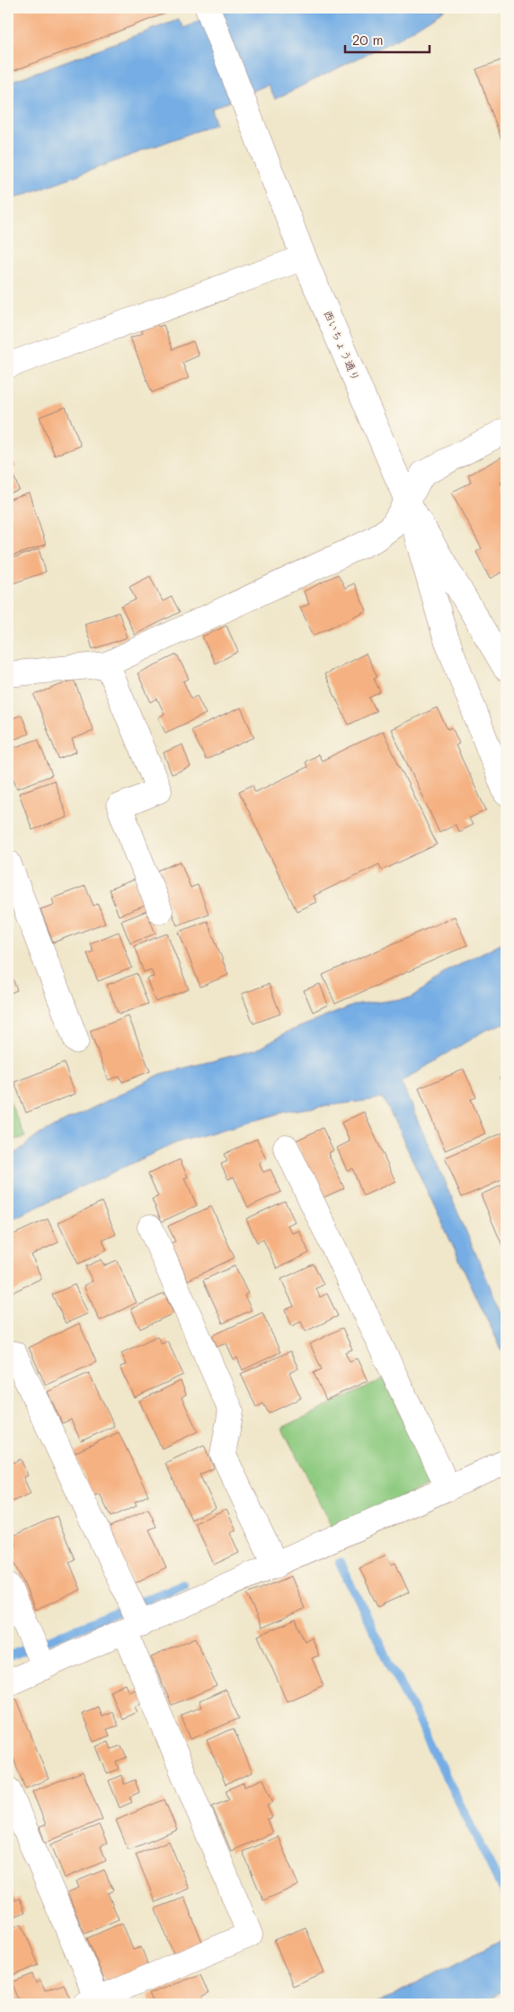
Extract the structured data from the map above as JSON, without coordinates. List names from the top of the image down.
{
  "streets": {
    "main road": ["西いちょう通り"]
  },
  "scale_bar": "20 m"
}
